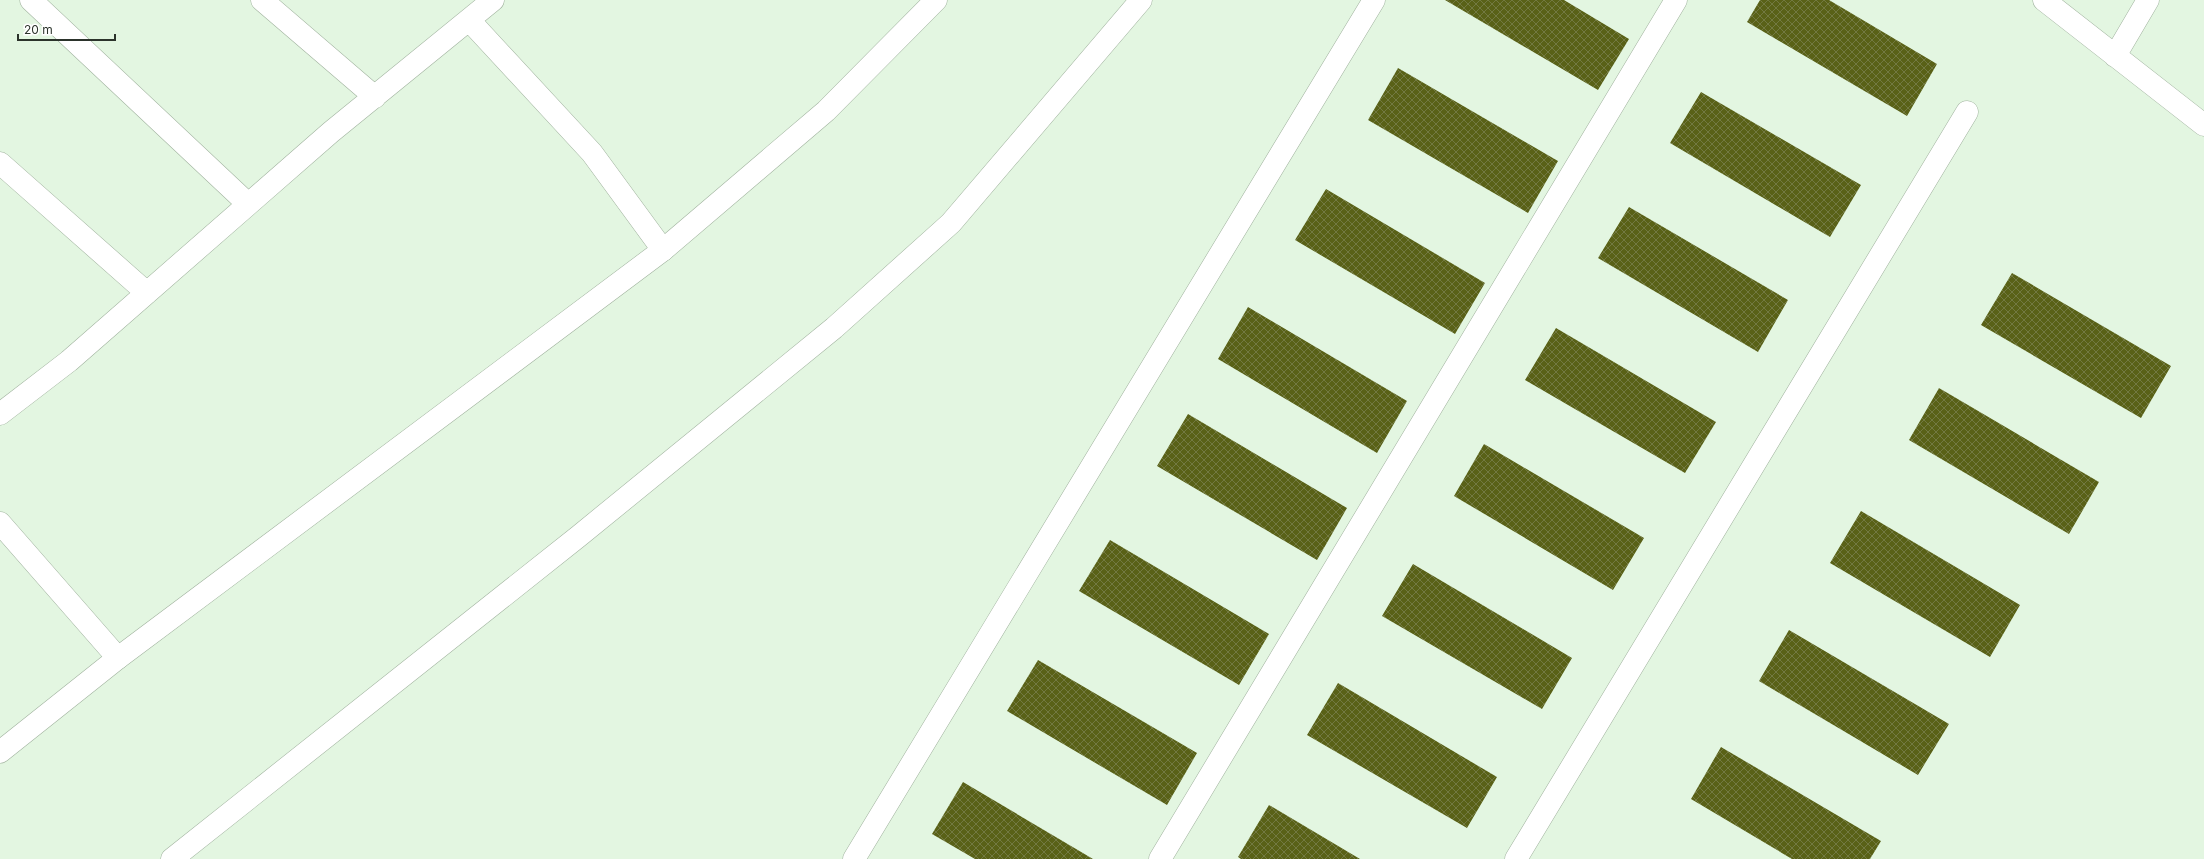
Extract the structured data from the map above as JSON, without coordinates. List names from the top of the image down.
{
  "scale_bar": "20 m"
}
